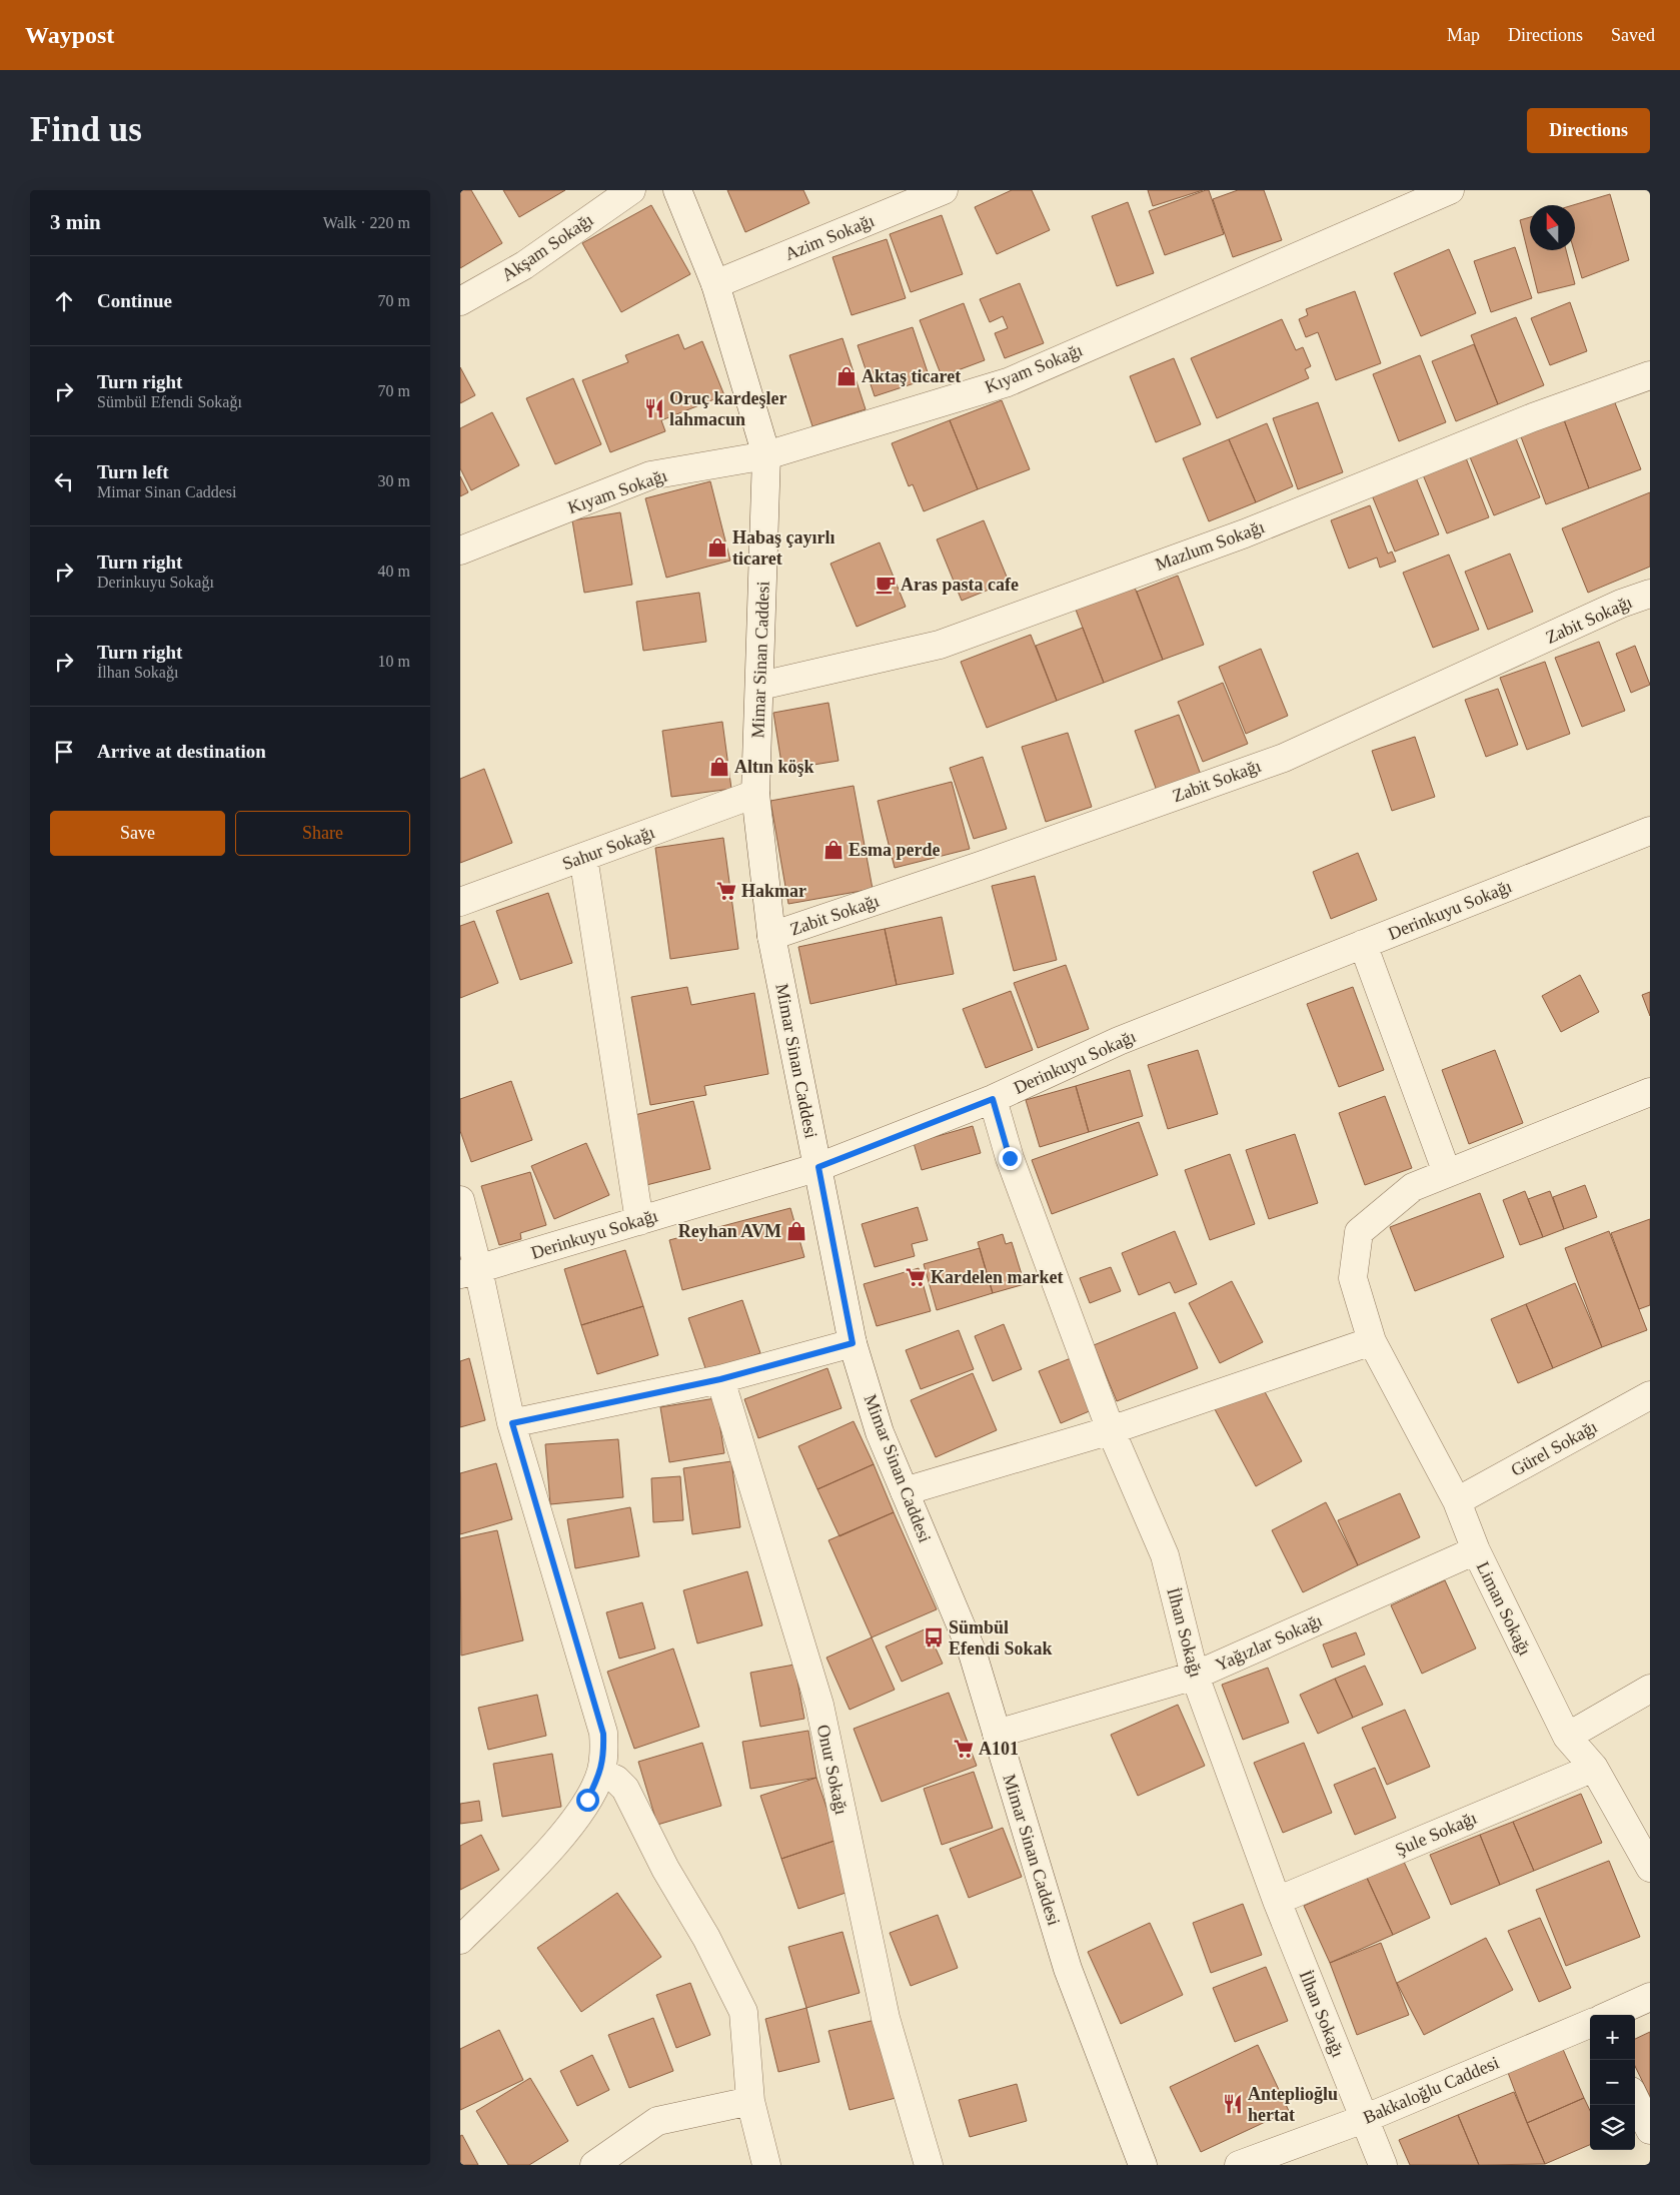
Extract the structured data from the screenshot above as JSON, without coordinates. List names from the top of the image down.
{
  "streets": {
    "street": [
      "Azim Sokağı",
      "Akşam Sokağı",
      "Kıyam Sokağı",
      "Mazlum Sokağı",
      "Zabit Sokağı",
      "Mimar Sinan Caddesi",
      "Sahur Sokağı",
      "Derinkuyu Sokağı",
      "Gürel Sokağı",
      "Liman Sokağı",
      "İlhan Sokağı",
      "Yağızlar Sokağı",
      "Onur Sokağı",
      "Şule Sokağı",
      "Bakkaloğlu Caddesi"
    ]
  },
  "crossings": [
    ["Azim Sokağı", "Mimar Sinan Caddesi"],
    ["Kıyam Sokağı", "Mimar Sinan Caddesi"],
    ["Mazlum Sokağı", "Mimar Sinan Caddesi"],
    ["Zabit Sokağı", "Mimar Sinan Caddesi"],
    ["Mimar Sinan Caddesi", "Sahur Sokağı"],
    ["Mimar Sinan Caddesi", "Derinkuyu Sokağı"],
    ["Mimar Sinan Caddesi", "Yağızlar Sokağı"],
    ["Derinkuyu Sokağı", "İlhan Sokağı"],
    ["Gürel Sokağı", "Liman Sokağı"],
    ["Liman Sokağı", "Yağızlar Sokağı"],
    ["Liman Sokağı", "Şule Sokağı"],
    ["İlhan Sokağı", "Yağızlar Sokağı"],
    ["İlhan Sokağı", "Şule Sokağı"],
    ["İlhan Sokağı", "Bakkaloğlu Caddesi"]
  ],
  "places": {
    "shop": [
      "Aktaş ticaret",
      "Habaş çayırlı ticaret",
      "Altın köşk",
      "Esma perde",
      "Reyhan AVM"
    ],
    "restaurant": ["Oruç kardeşler lahmacun", "Anteplioğlu hertat"],
    "cafe": ["Aras pasta cafe"],
    "supermarket": ["Hakmar", "Kardelen market", "A101"],
    "bus stop": ["Sümbül Efendi Sokak"]
  },
  "north": "top",
  "page": {
    "header": "Waypost",
    "nav": ["Map", "Directions", "Saved"],
    "buttons": [
      "Directions",
      ["Save", "Share"]
    ],
    "title": "Find us",
    "heading": ["3 min", "Walk · 220 m"],
    "list": [
      ["Continue", "70 m"],
      ["Turn right", "Sümbül Efendi Sokağı", "70 m"],
      ["Turn left", "Mimar Sinan Caddesi", "30 m"],
      ["Turn right", "Derinkuyu Sokağı", "40 m"],
      ["Turn right", "İlhan Sokağı", "10 m"],
      "Arrive at destination"
    ],
    "map_buttons": ["+", "−"]
  }
}
